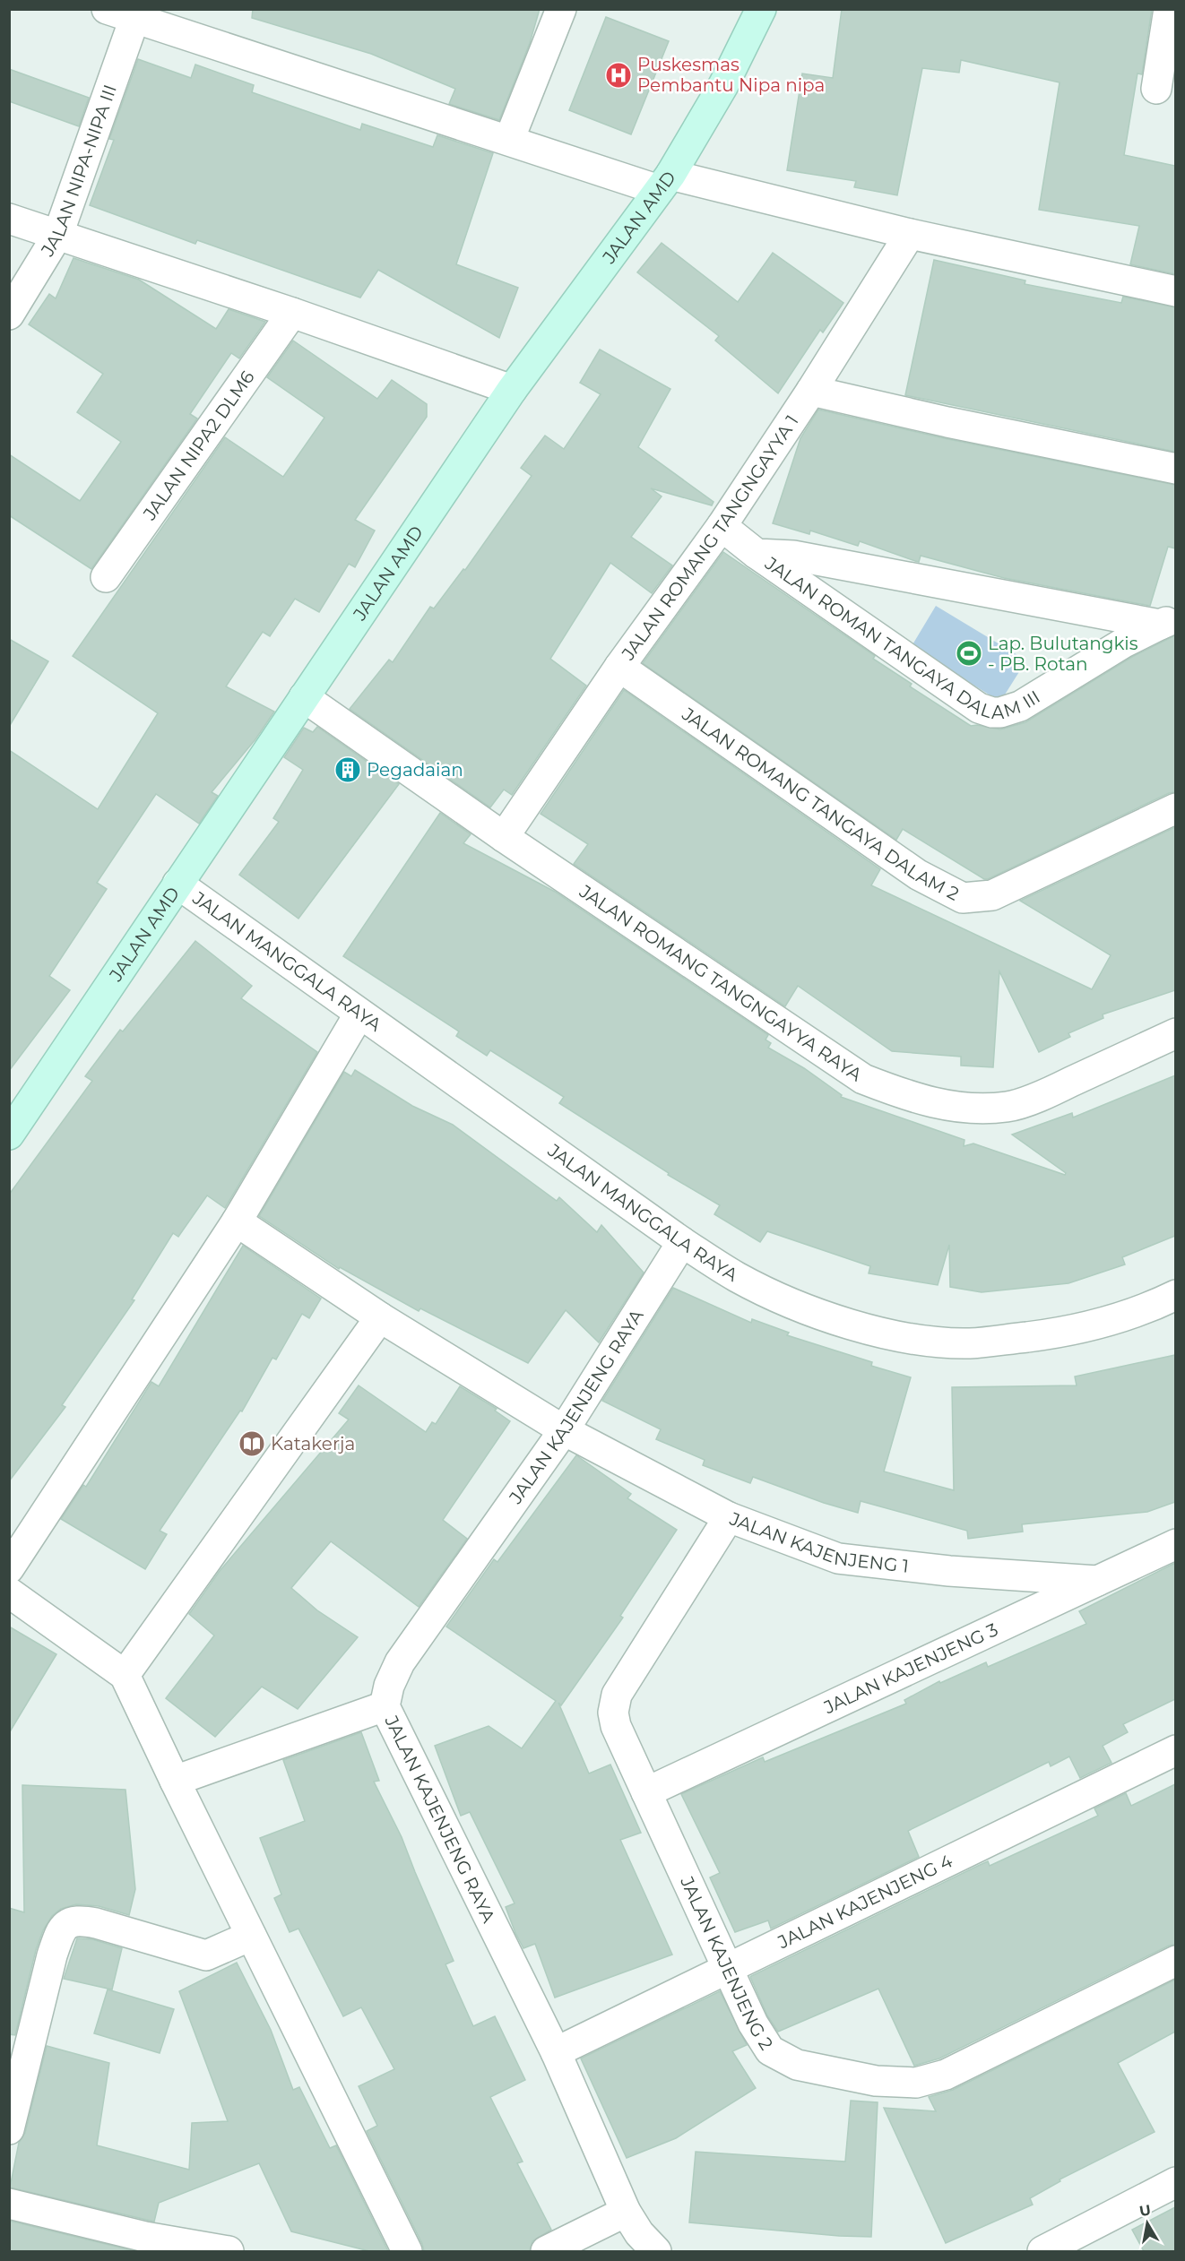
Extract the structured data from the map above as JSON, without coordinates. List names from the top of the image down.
{
  "streets": {
    "street": [
      "JALAN NIPA-NIPA III",
      "JALAN AMD",
      "JALAN NIPA2 DLM6",
      "JALAN ROMANG TANGNGAYYA 1",
      "JALAN ROMAN TANGAYA DALAM III",
      "JALAN ROMANG TANGAYA DALAM 2",
      "JALAN MANGGALA RAYA",
      "JALAN ROMANG TANGNGAYYA RAYA",
      "JALAN KAJENJENG RAYA",
      "JALAN KAJENJENG 1",
      "JALAN KAJENJENG 3",
      "JALAN KAJENJENG 4",
      "JALAN KAJENJENG 2"
    ]
  },
  "crossings": [
    ["JALAN AMD", "JALAN MANGGALA RAYA"],
    ["JALAN AMD", "JALAN ROMANG TANGNGAYYA RAYA"],
    ["JALAN ROMANG TANGNGAYYA 1", "JALAN ROMAN TANGAYA DALAM III"],
    ["JALAN ROMANG TANGNGAYYA 1", "JALAN ROMANG TANGAYA DALAM 2"],
    ["JALAN ROMANG TANGNGAYYA 1", "JALAN ROMANG TANGNGAYYA RAYA"],
    ["JALAN MANGGALA RAYA", "JALAN KAJENJENG RAYA"],
    ["JALAN KAJENJENG RAYA", "JALAN KAJENJENG 1"],
    ["JALAN KAJENJENG RAYA", "JALAN KAJENJENG 4"],
    ["JALAN KAJENJENG 1", "JALAN KAJENJENG 3"],
    ["JALAN KAJENJENG 1", "JALAN KAJENJENG 2"],
    ["JALAN KAJENJENG 3", "JALAN KAJENJENG 2"],
    ["JALAN KAJENJENG 4", "JALAN KAJENJENG 2"]
  ],
  "places": {
    "hospital": ["Puskesmas Pembantu Nipa nipa"],
    "sports": ["Lap. Bulutangkis - PB. Rotan"],
    "building": ["Pegadaian"],
    "library": ["Katakerja"]
  },
  "north": "top"
}
